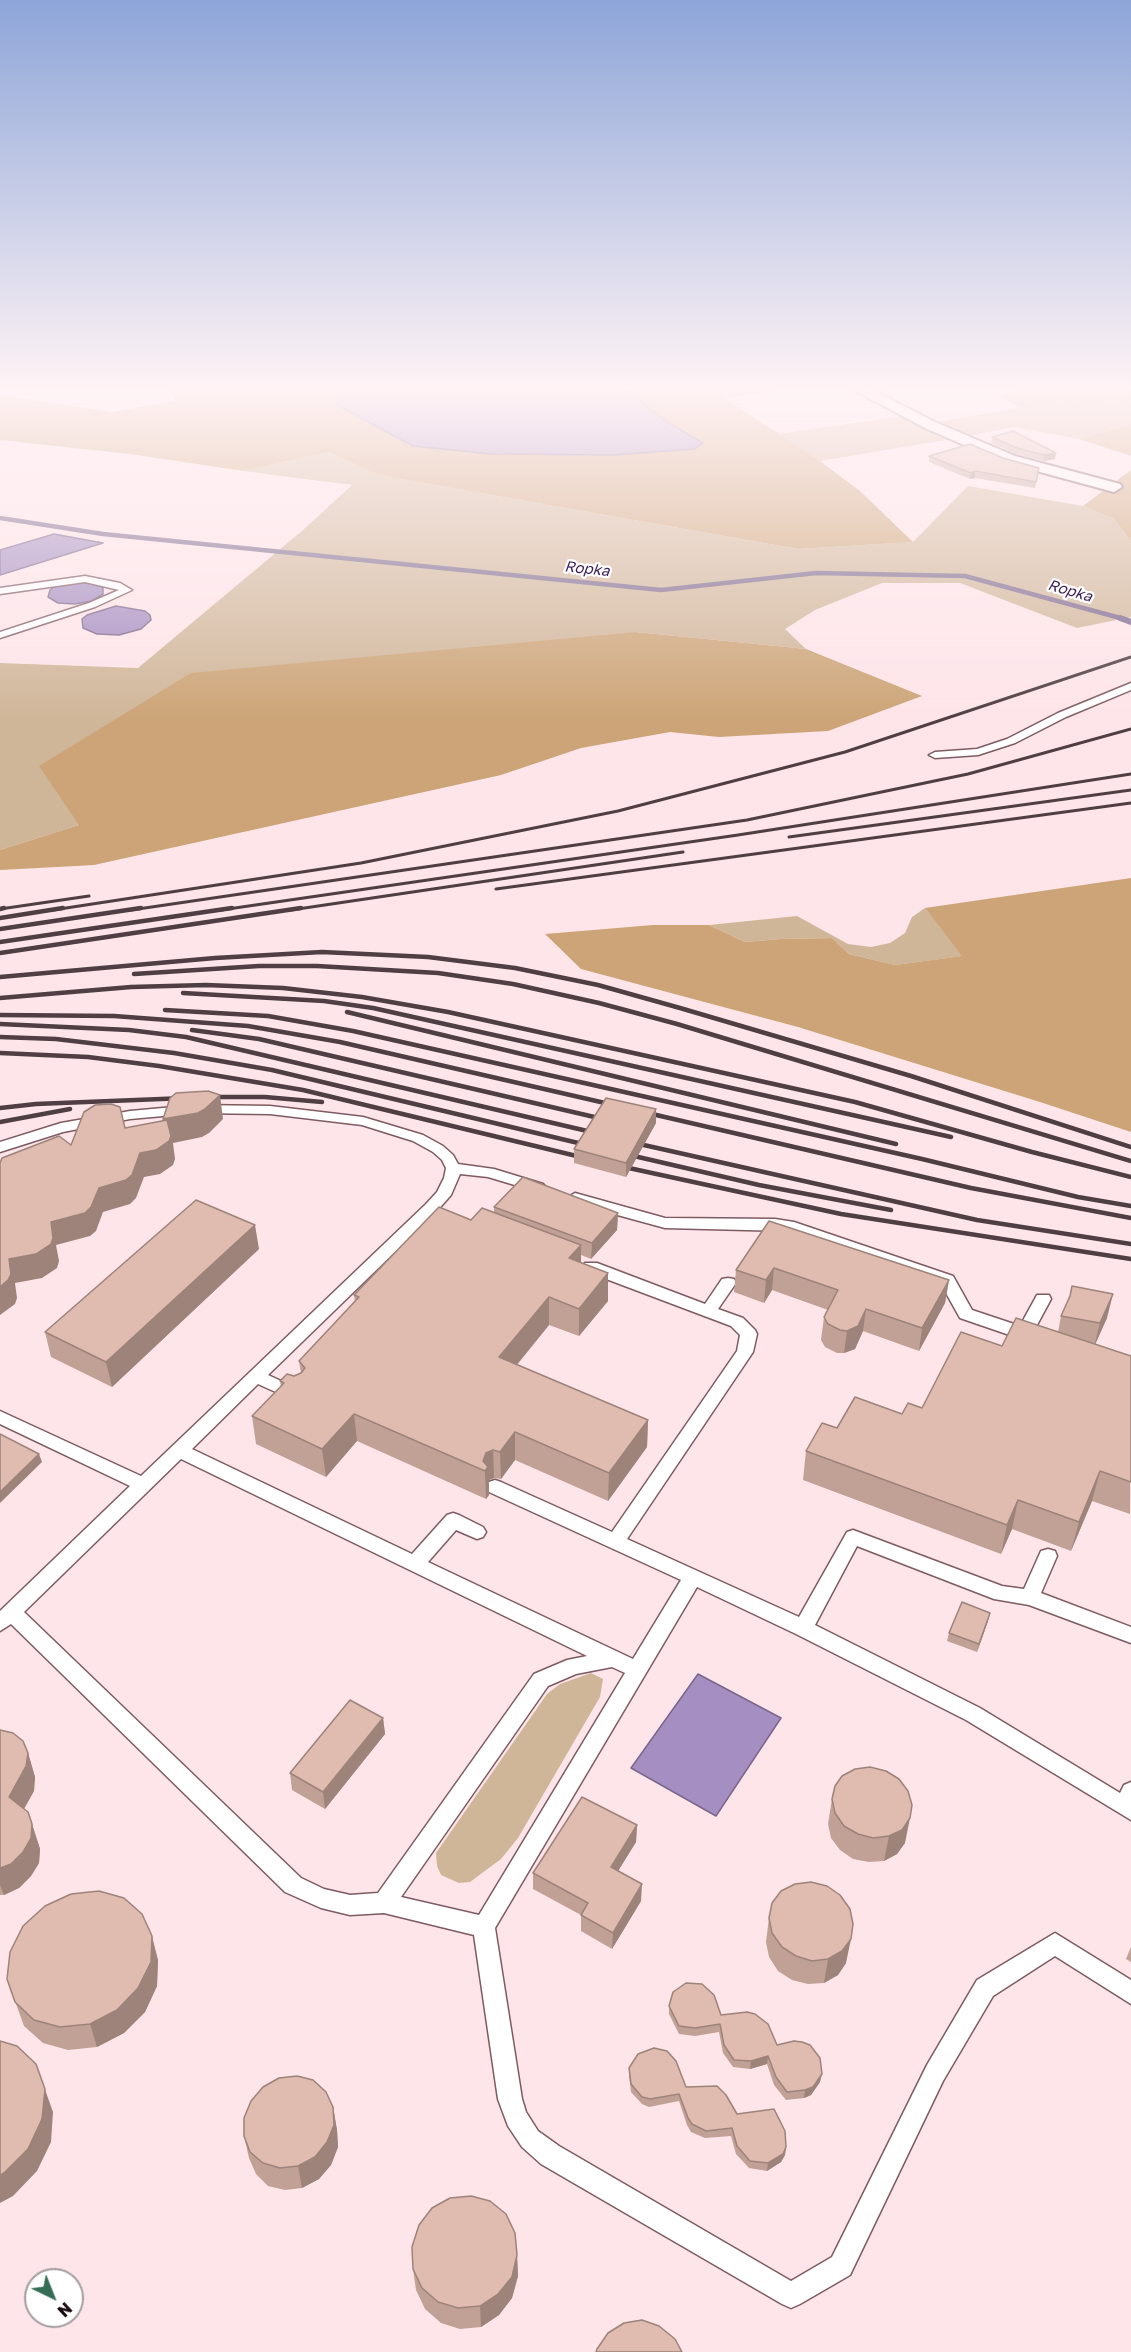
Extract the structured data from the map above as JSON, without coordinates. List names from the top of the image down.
{
  "water": ["Ropka"],
  "north": "bottom right"
}
